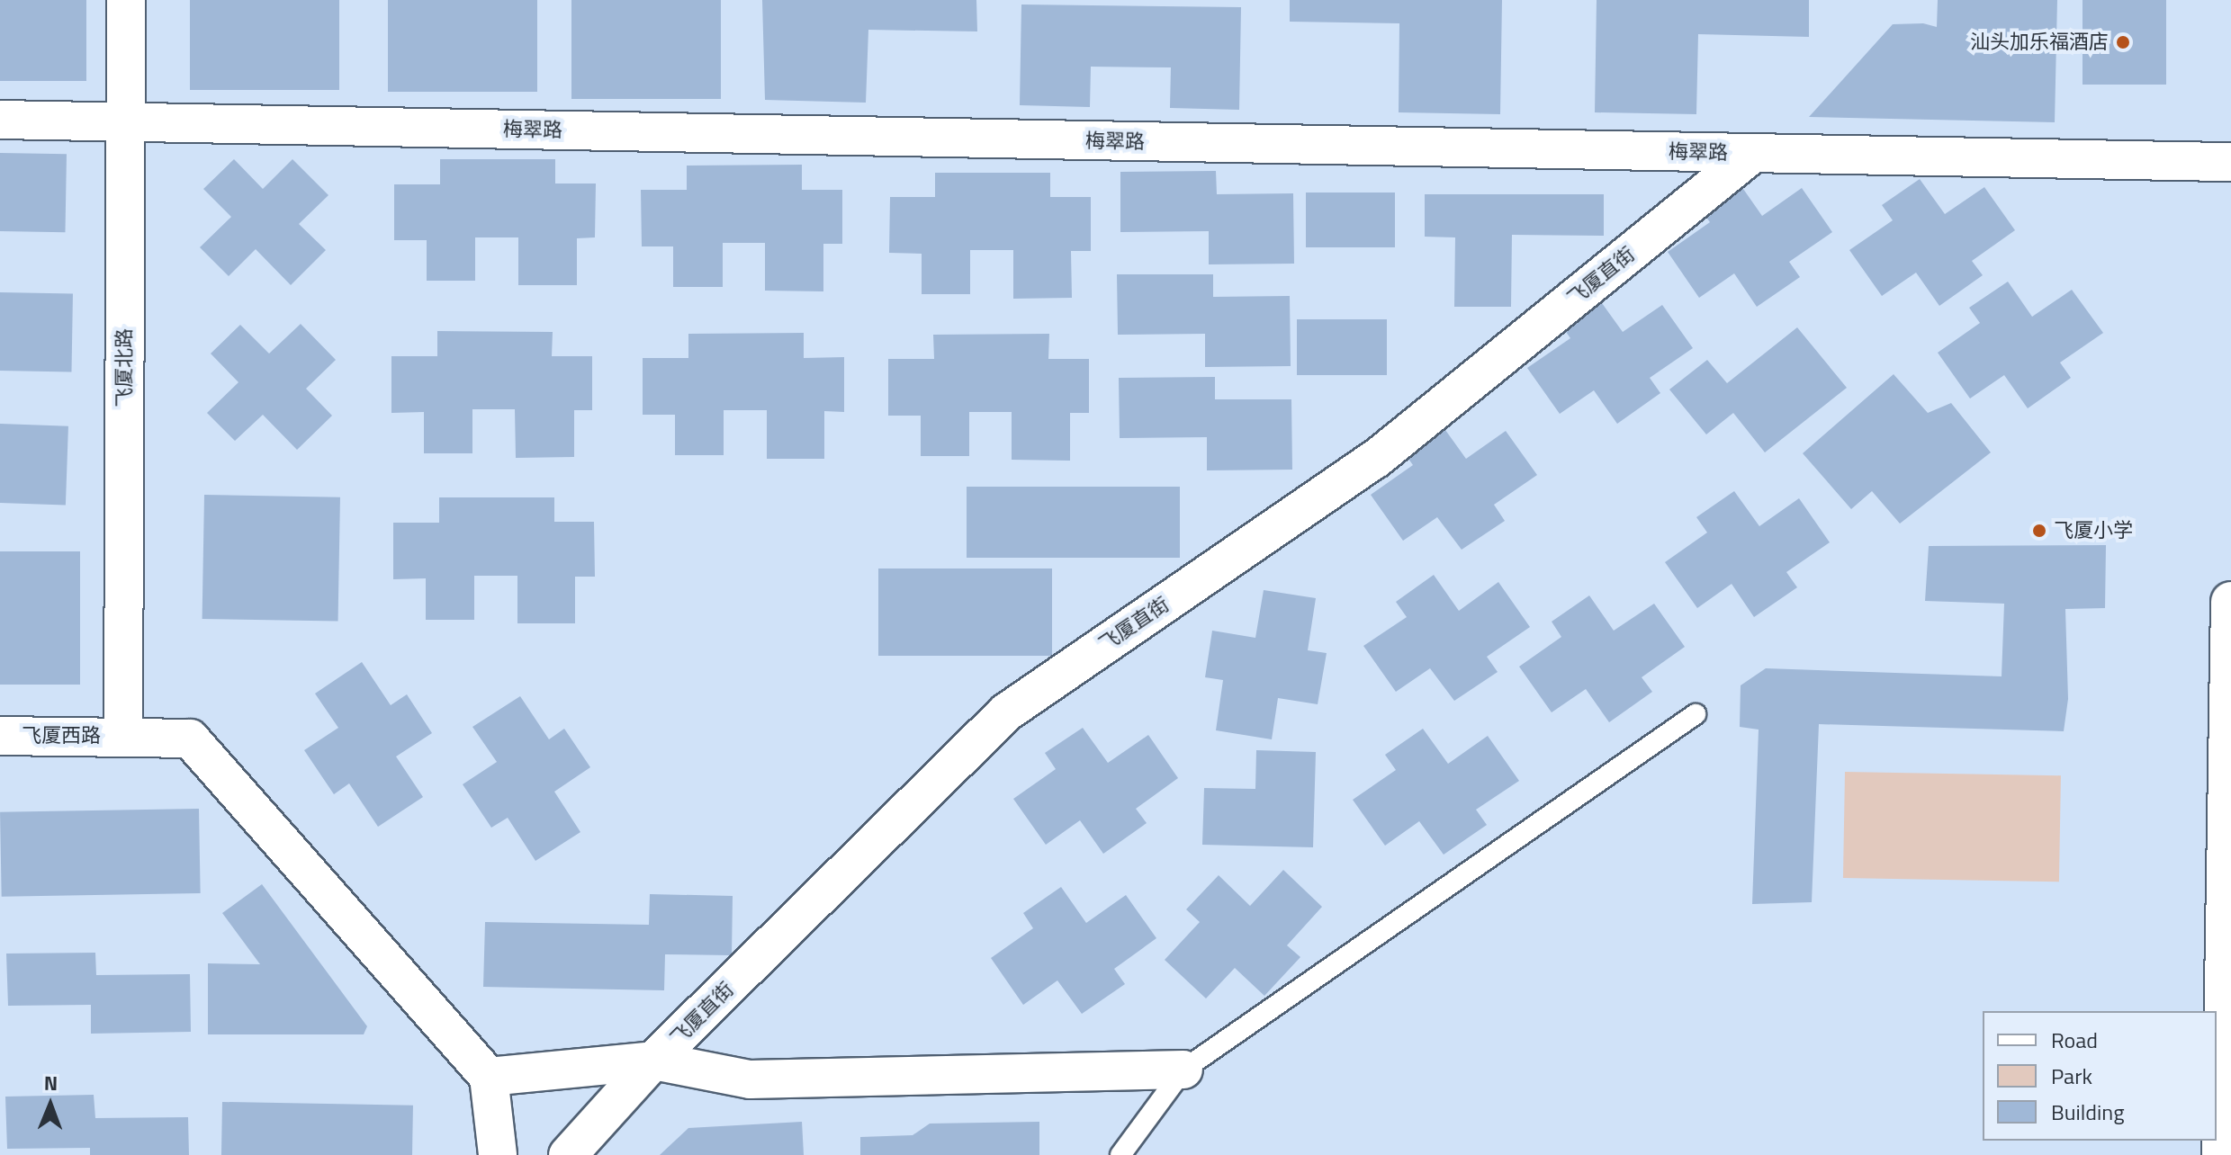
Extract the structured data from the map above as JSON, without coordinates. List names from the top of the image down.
{
  "streets": {
    "street": [
      "梅翠路",
      "飞厦直街",
      "飞厦北路",
      "飞厦西路"
    ]
  },
  "crossings": [
    ["梅翠路", "飞厦直街"],
    ["梅翠路", "飞厦北路"],
    ["飞厦北路", "飞厦西路"]
  ],
  "places": ["汕头加乐福酒店", "飞厦小学"],
  "legend": ["Road", "Park", "Building"],
  "north": "top"
}
